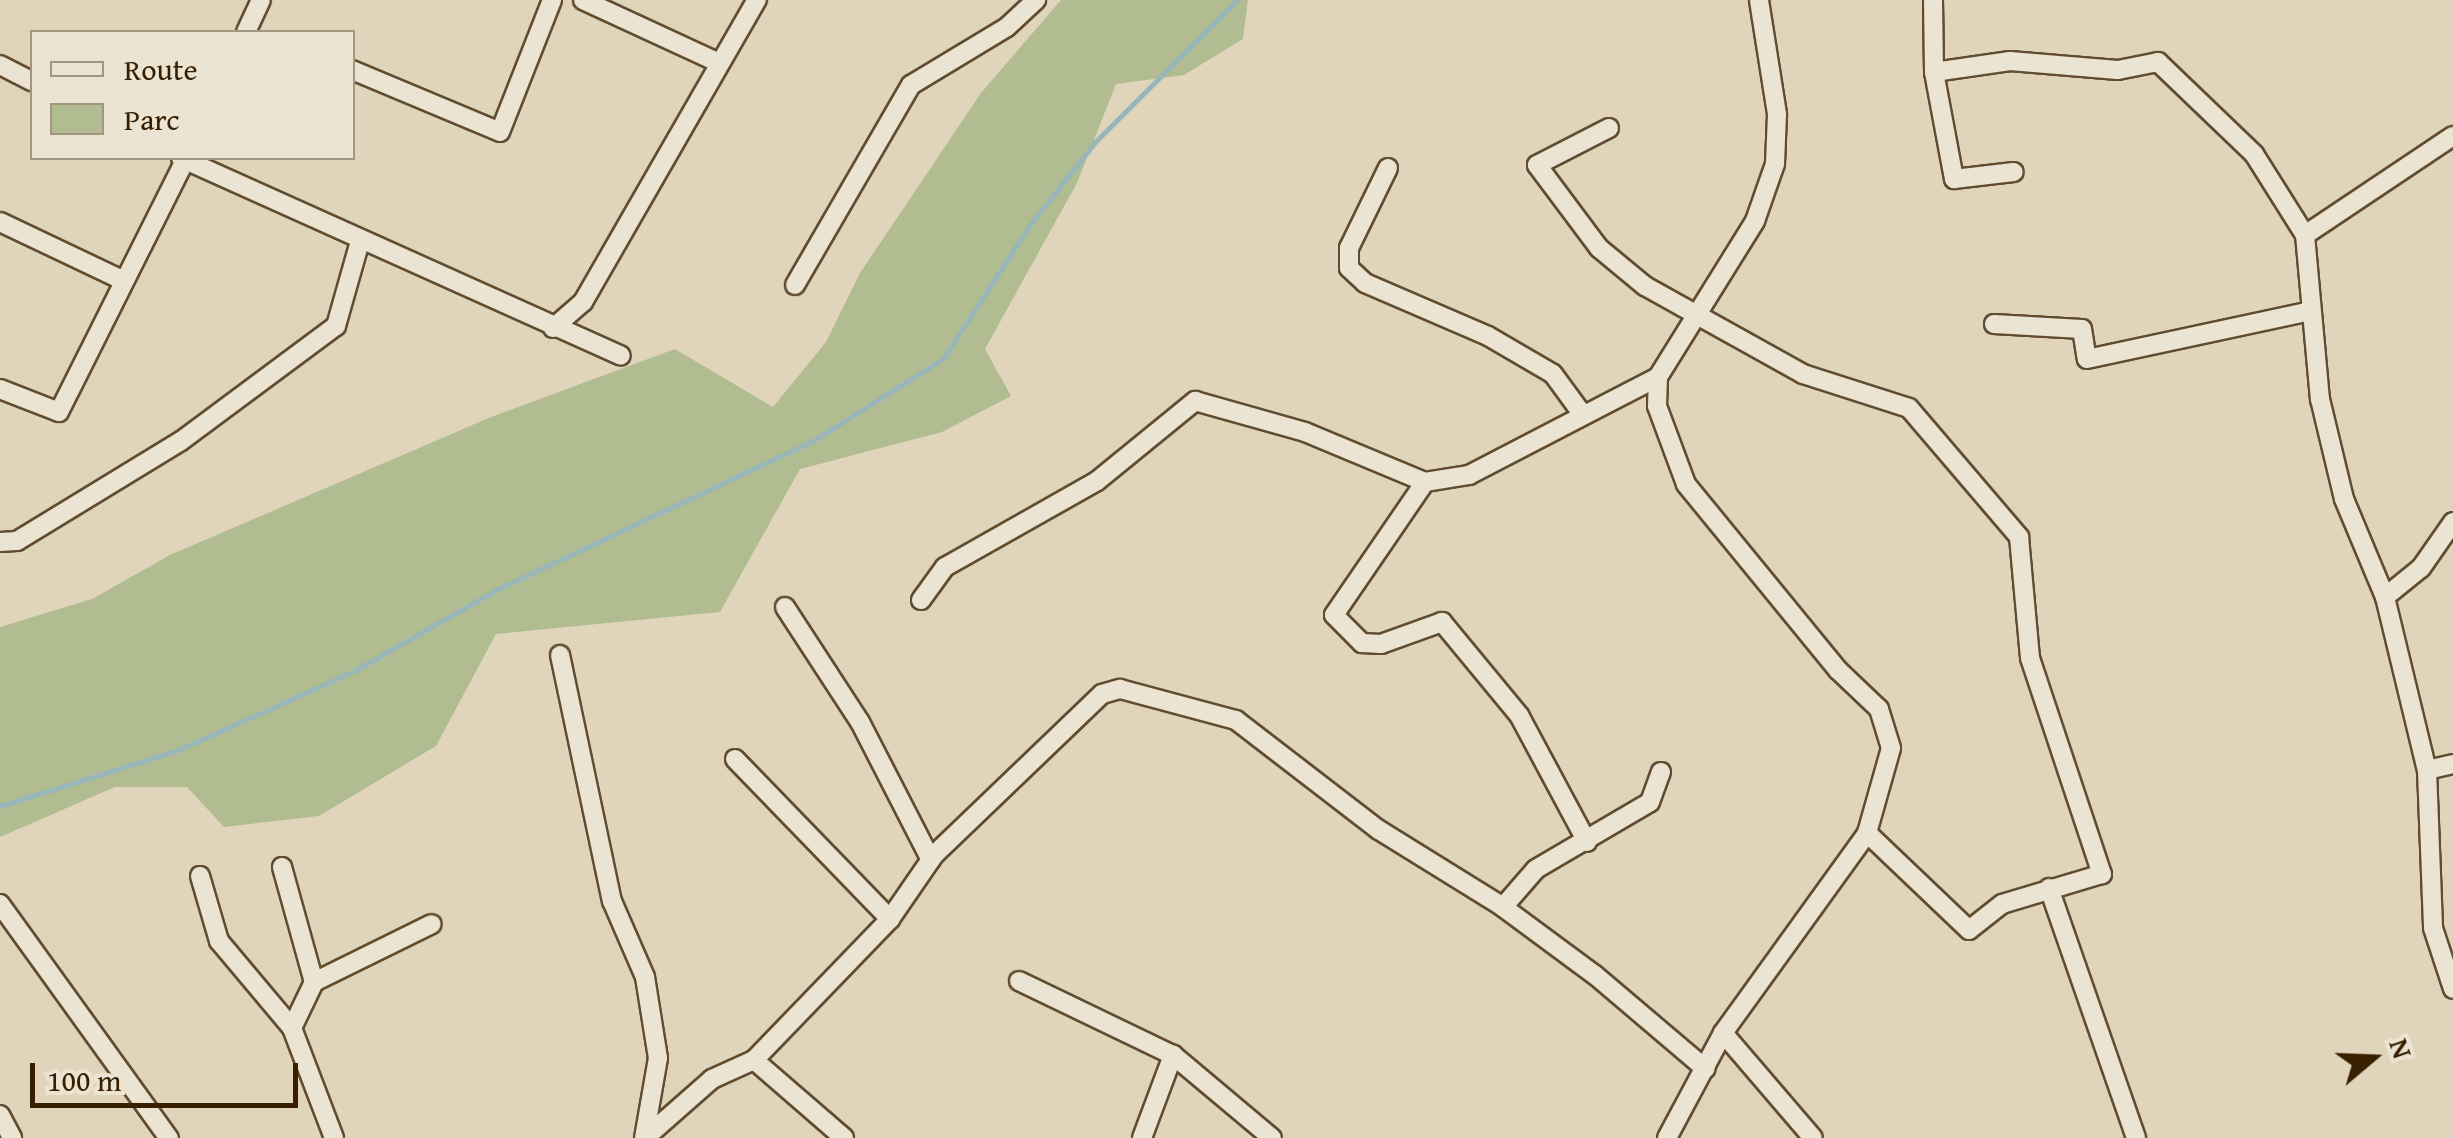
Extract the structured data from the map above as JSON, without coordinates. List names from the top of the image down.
{
  "legend": ["Route", "Parc"],
  "scale_bar": "100 m",
  "north": "right"
}
